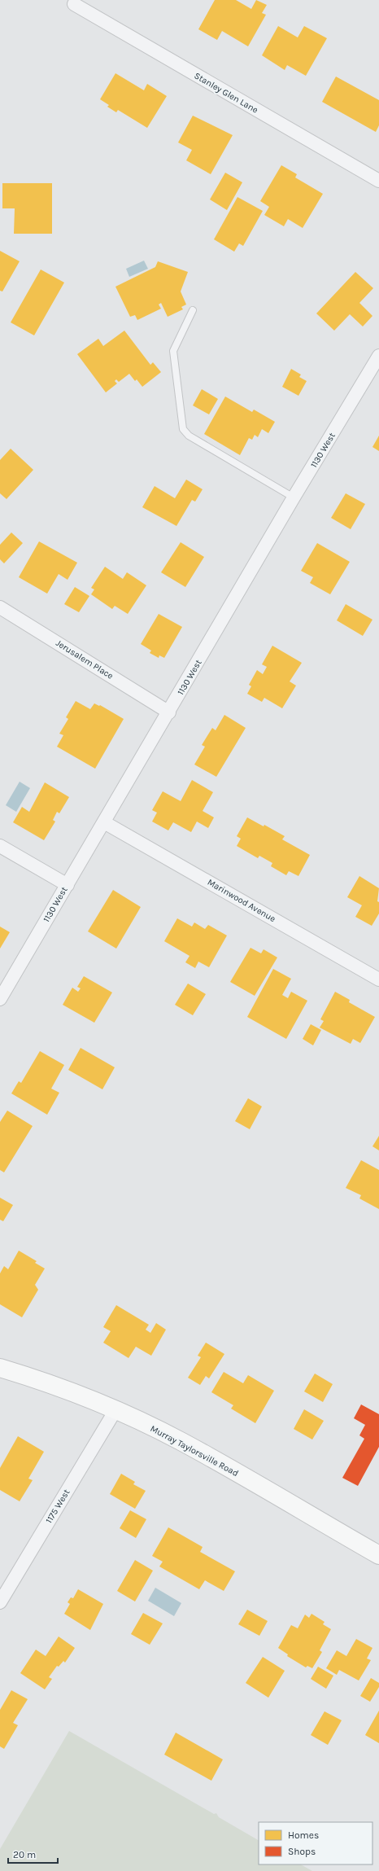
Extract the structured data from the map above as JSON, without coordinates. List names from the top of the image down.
{
  "streets": {
    "street": [
      "Stanley Glen Lane",
      "1130 West",
      "Jerusalem Place",
      "Marinwood Avenue",
      "Murray Taylorsville Road",
      "1175 West"
    ]
  },
  "crossings": [
    ["1130 West", "Jerusalem Place"],
    ["1130 West", "Marinwood Avenue"],
    ["Murray Taylorsville Road", "1175 West"]
  ],
  "legend": ["Homes", "Shops"],
  "scale_bar": "20 m"
}
